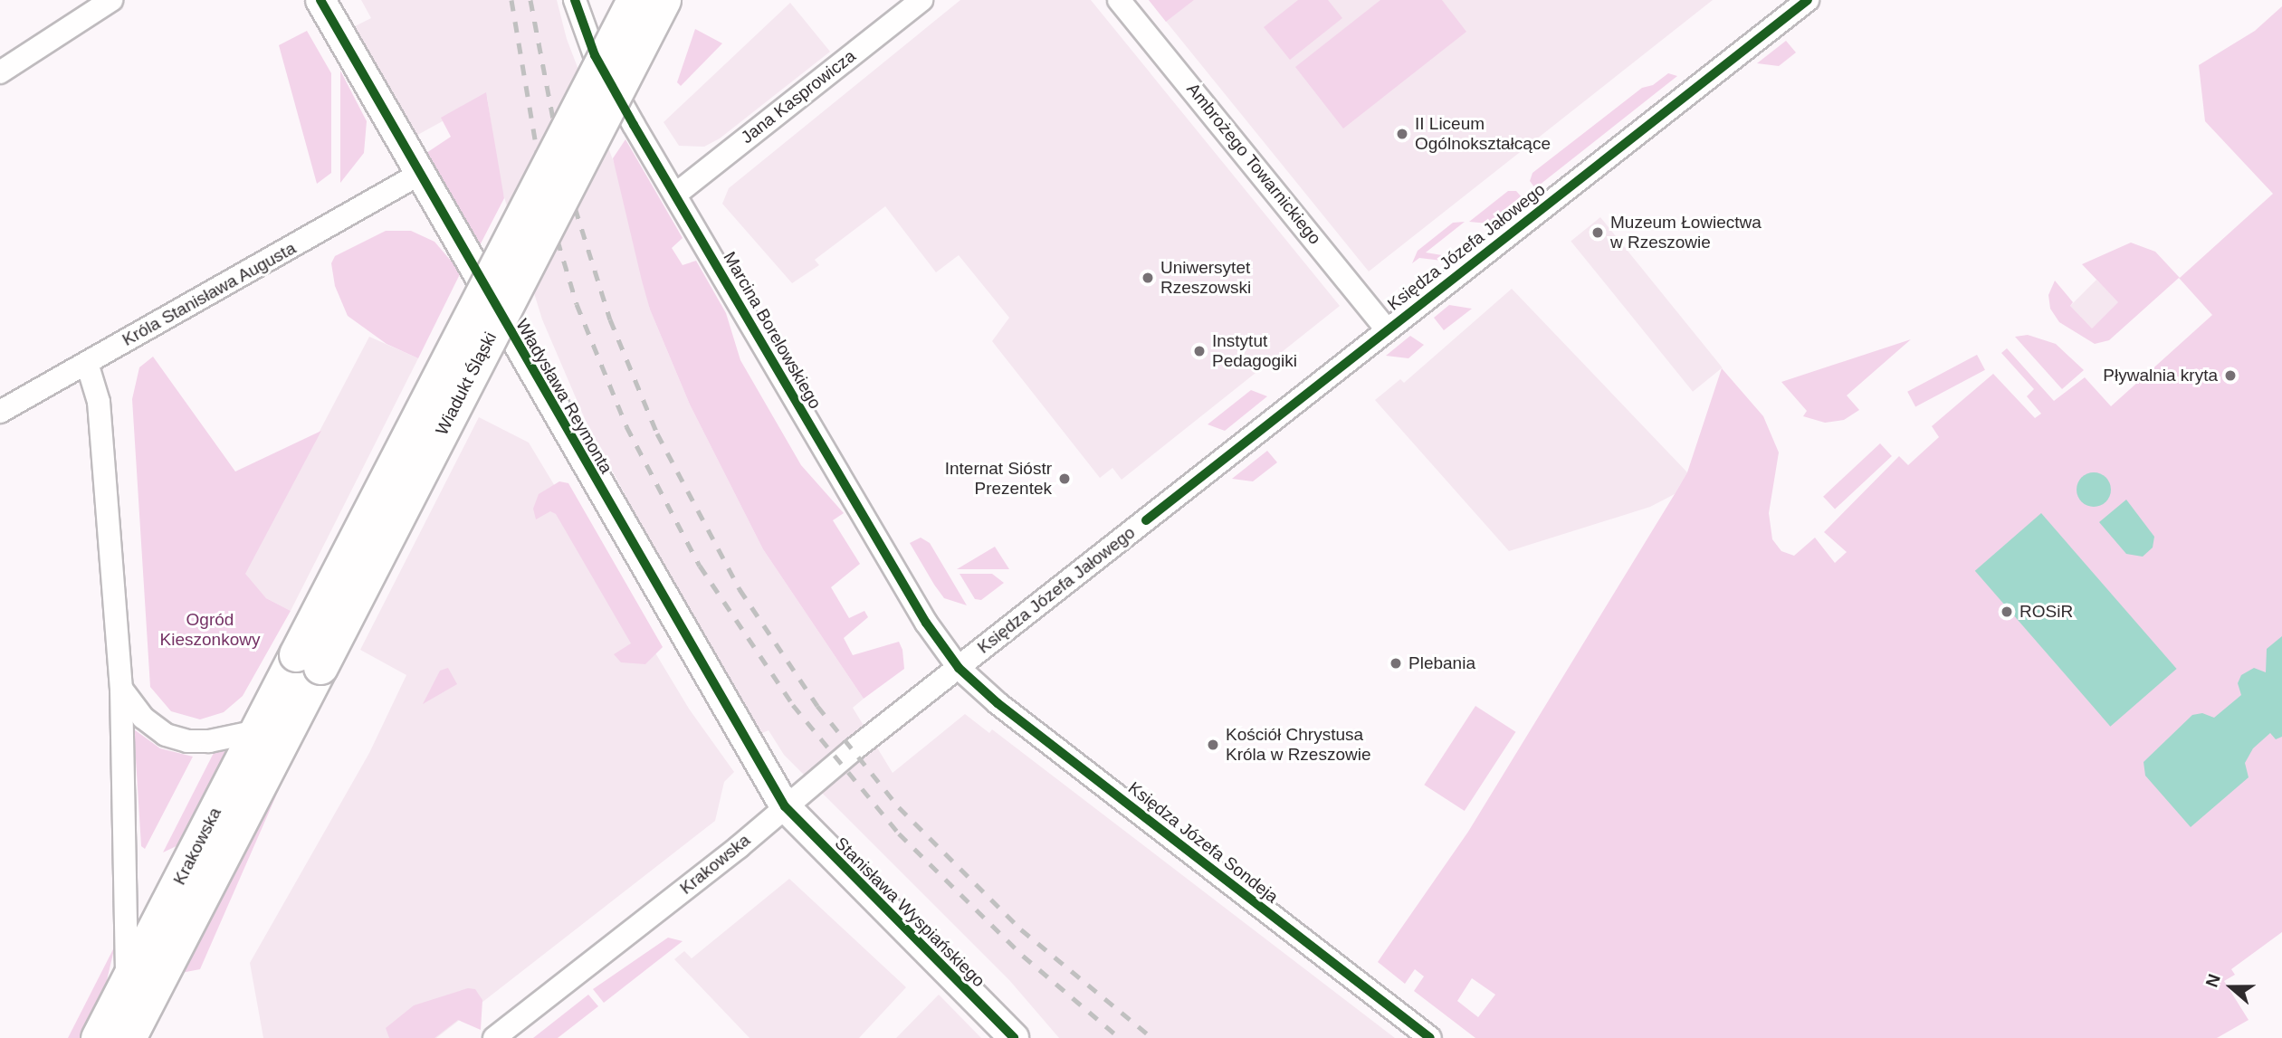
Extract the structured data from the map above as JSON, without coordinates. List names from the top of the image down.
{
  "streets": {
    "main road": ["Wiadukt Śląski", "Krakowska"],
    "street": [
      "Jana Kasprowicza",
      "Ambrożego Towarnickiego",
      "Księdza Józefa Jałowego",
      "Króla Stanisława Augusta",
      "Marcina Borelowskiego",
      "Władysława Reymonta",
      "Księdza Józefa Sondeja",
      "Stanisława Wyspiańskiego"
    ]
  },
  "crossings": [
    ["Jana Kasprowicza", "Marcina Borelowskiego"],
    ["Ambrożego Towarnickiego", "Księdza Józefa Jałowego"],
    ["Księdza Józefa Jałowego", "Marcina Borelowskiego"],
    ["Księdza Józefa Jałowego", "Władysława Reymonta"],
    ["Księdza Józefa Jałowego", "Księdza Józefa Sondeja"],
    ["Księdza Józefa Jałowego", "Krakowska"],
    ["Księdza Józefa Jałowego", "Stanisława Wyspiańskiego"],
    ["Króla Stanisława Augusta", "Władysława Reymonta"],
    ["Marcina Borelowskiego", "Księdza Józefa Sondeja"],
    ["Wiadukt Śląski", "Krakowska"],
    ["Władysława Reymonta", "Krakowska"],
    ["Władysława Reymonta", "Stanisława Wyspiańskiego"],
    ["Krakowska", "Stanisława Wyspiańskiego"]
  ],
  "parks": ["Ogród Kieszonkowy"],
  "places": [
    "II Liceum Ogólnokształcące",
    "Muzeum Łowiectwa w Rzeszowie",
    "Uniwersytet Rzeszowski",
    "Instytut Pedagogiki",
    "Pływalnia kryta",
    "Internat Sióstr Prezentek",
    "ROSiR",
    "Plebania",
    "Kościół Chrystusa Króla w Rzeszowie"
  ],
  "north": "left"
}
